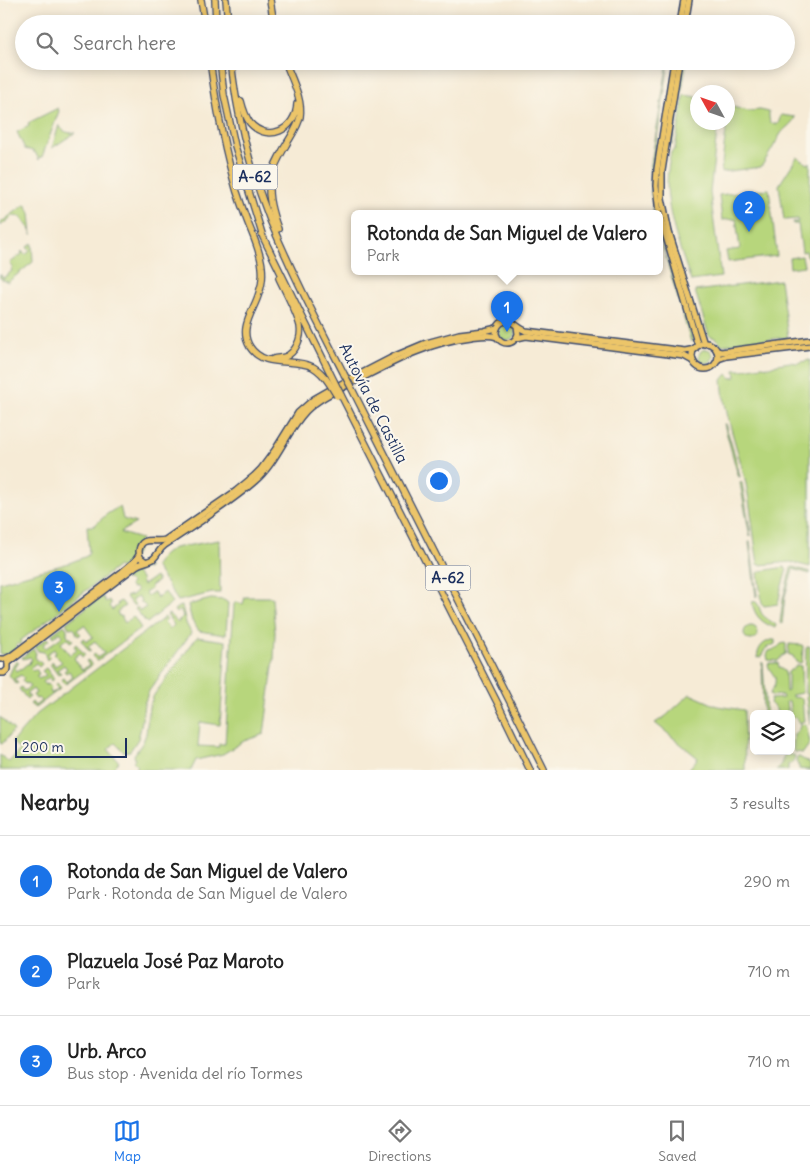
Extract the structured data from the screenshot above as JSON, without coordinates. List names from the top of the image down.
{
  "streets": {
    "highway": ["A-62", "Autovía de Castilla"]
  },
  "scale_bar": "200 m",
  "north": "top left",
  "page": {
    "search": "Search here",
    "pins": ["2", "1", "3"],
    "popup": ["Rotonda de San Miguel de Valero", "Park"],
    "scale": "200 m",
    "heading": ["Nearby", "3 results"],
    "list": [
      {
        "mark": "1",
        "name": "Rotonda de San Miguel de Valero",
        "note": "Park · Rotonda de San Miguel de Valero",
        "value": "290 m"
      },
      {
        "mark": "2",
        "name": "Plazuela José Paz Maroto",
        "note": "Park",
        "value": "710 m"
      },
      {
        "mark": "3",
        "name": "Urb. Arco",
        "note": "Bus stop · Avenida del río Tormes",
        "value": "710 m"
      }
    ],
    "nav": ["Map", "Directions", "Saved"]
  }
}
